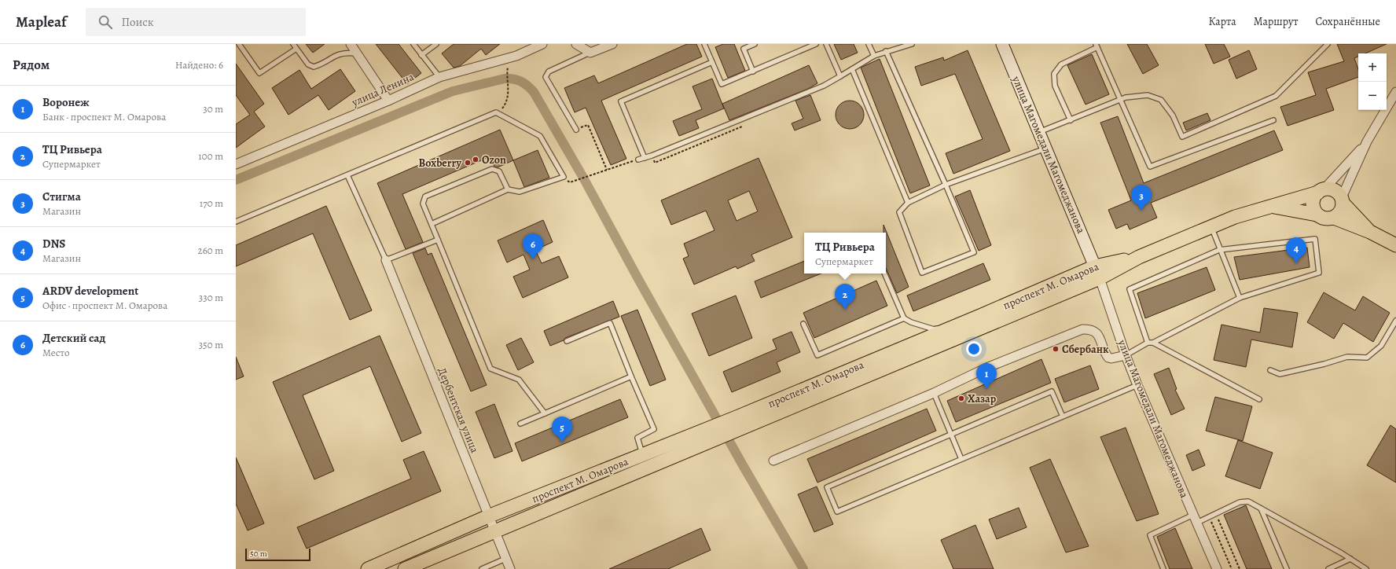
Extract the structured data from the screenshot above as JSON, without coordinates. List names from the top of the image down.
{
  "streets": {
    "main road": ["улица Магомедали Магомеджанова", "проспект М. Омарова"],
    "street": ["улица Ленина", "Дербентская улица", "улица Магомедали Магомеджановa"]
  },
  "crossings": [
    ["улица Магомедали Магомеджанова", "проспект М. Омарова"],
    ["улица Магомедали Магомеджанова", "улица Магомедали Магомеджановa"],
    ["проспект М. Омарова", "Дербентская улица"],
    ["проспект М. Омарова", "улица Магомедали Магомеджановa"]
  ],
  "places": [
    "Ozon",
    "Boxberry",
    "Сбербанк",
    "Хазар"
  ],
  "scale_bar": "50 m",
  "page": {
    "header": "Mapleaf",
    "search": "Поиск",
    "nav": ["Карта", "Маршрут", "Сохранённые"],
    "heading": ["Рядом", "Найдено: 6"],
    "map_buttons": ["+", "−"],
    "list": [
      {
        "mark": "1",
        "name": "Воронеж",
        "note": "Банк · проспект М. Омарова",
        "value": "30 m"
      },
      {
        "mark": "2",
        "name": "ТЦ Ривьера",
        "note": "Супермаркет",
        "value": "100 m"
      },
      {
        "mark": "3",
        "name": "Стигма",
        "note": "Магазин",
        "value": "170 m"
      },
      {
        "mark": "4",
        "name": "DNS",
        "note": "Магазин",
        "value": "260 m"
      },
      {
        "mark": "5",
        "name": "ARDV development",
        "note": "Офис · проспект М. Омарова",
        "value": "330 m"
      },
      {
        "mark": "6",
        "name": "Детский сад",
        "note": "Место",
        "value": "350 m"
      }
    ],
    "pins": [
      "3",
      "6",
      "4",
      "2",
      "1",
      "5"
    ],
    "popup": ["ТЦ Ривьера", "Супермаркет"],
    "scale": "50 m"
  }
}
